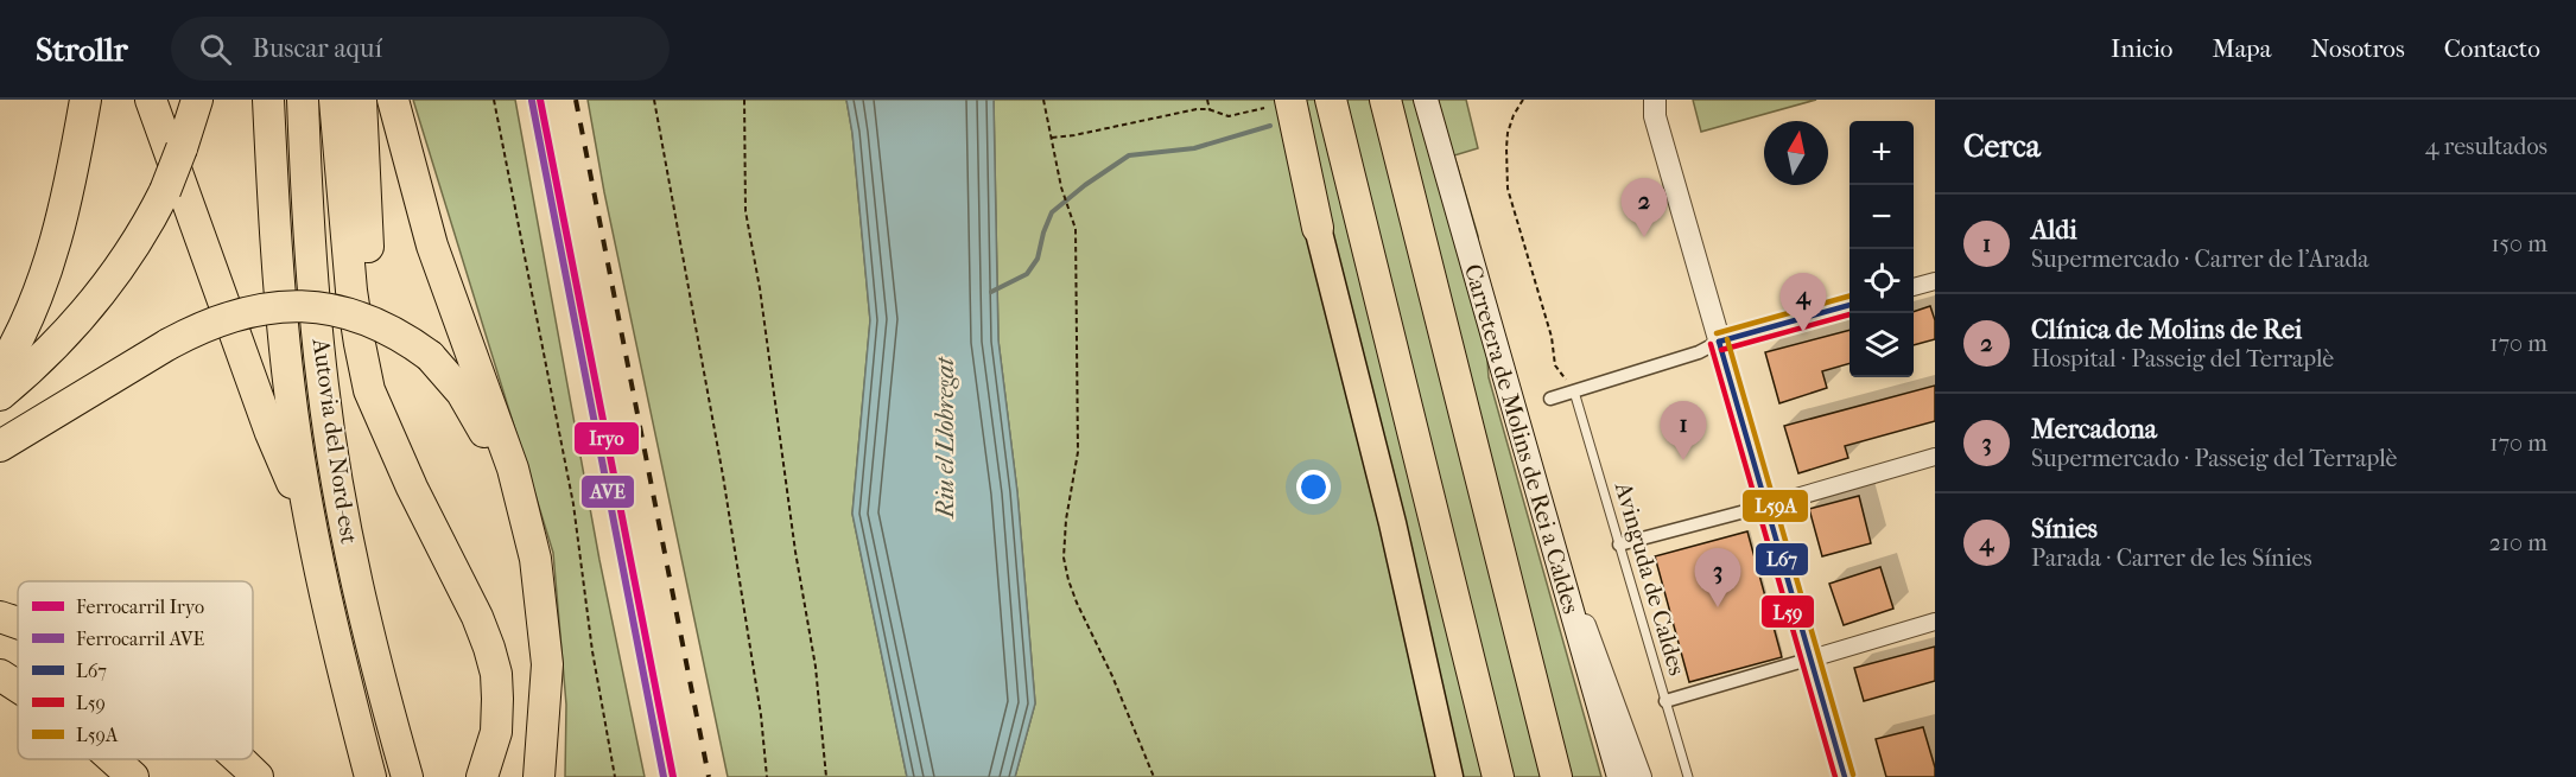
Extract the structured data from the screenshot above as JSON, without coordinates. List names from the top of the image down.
{
  "streets": {
    "highway": ["Autovia del Nord-est"],
    "main road": ["Carretera de Molins de Rei a Caldes"],
    "lane": ["Avinguda de Caldes"]
  },
  "water": ["Riu el Llobregat"],
  "lines": [
    "rail line Iryo",
    "rail line AVE",
    "transit line L59A",
    "transit line L67",
    "transit line L59"
  ],
  "legend": [
    "Ferrocarril Iryo",
    "Ferrocarril AVE",
    "L67",
    "L59",
    "L59A"
  ],
  "north": "top",
  "page": {
    "header": "Strollr",
    "search": "Buscar aquí",
    "nav": [
      "Inicio",
      "Mapa",
      "Nosotros",
      "Contacto"
    ],
    "heading": ["Cerca", "4 resultados"],
    "map_buttons": ["+", "−"],
    "pins": [
      "2",
      "4",
      "1",
      "3"
    ],
    "list": [
      {
        "mark": "1",
        "name": "Aldi",
        "note": "Supermercado · Carrer de l'Arada",
        "value": "150 m"
      },
      {
        "mark": "2",
        "name": "Clínica de Molins de Rei",
        "note": "Hospital · Passeig del Terraplè",
        "value": "170 m"
      },
      {
        "mark": "3",
        "name": "Mercadona",
        "note": "Supermercado · Passeig del Terraplè",
        "value": "170 m"
      },
      {
        "mark": "4",
        "name": "Sínies",
        "note": "Parada · Carrer de les Sínies",
        "value": "210 m"
      }
    ]
  }
}
